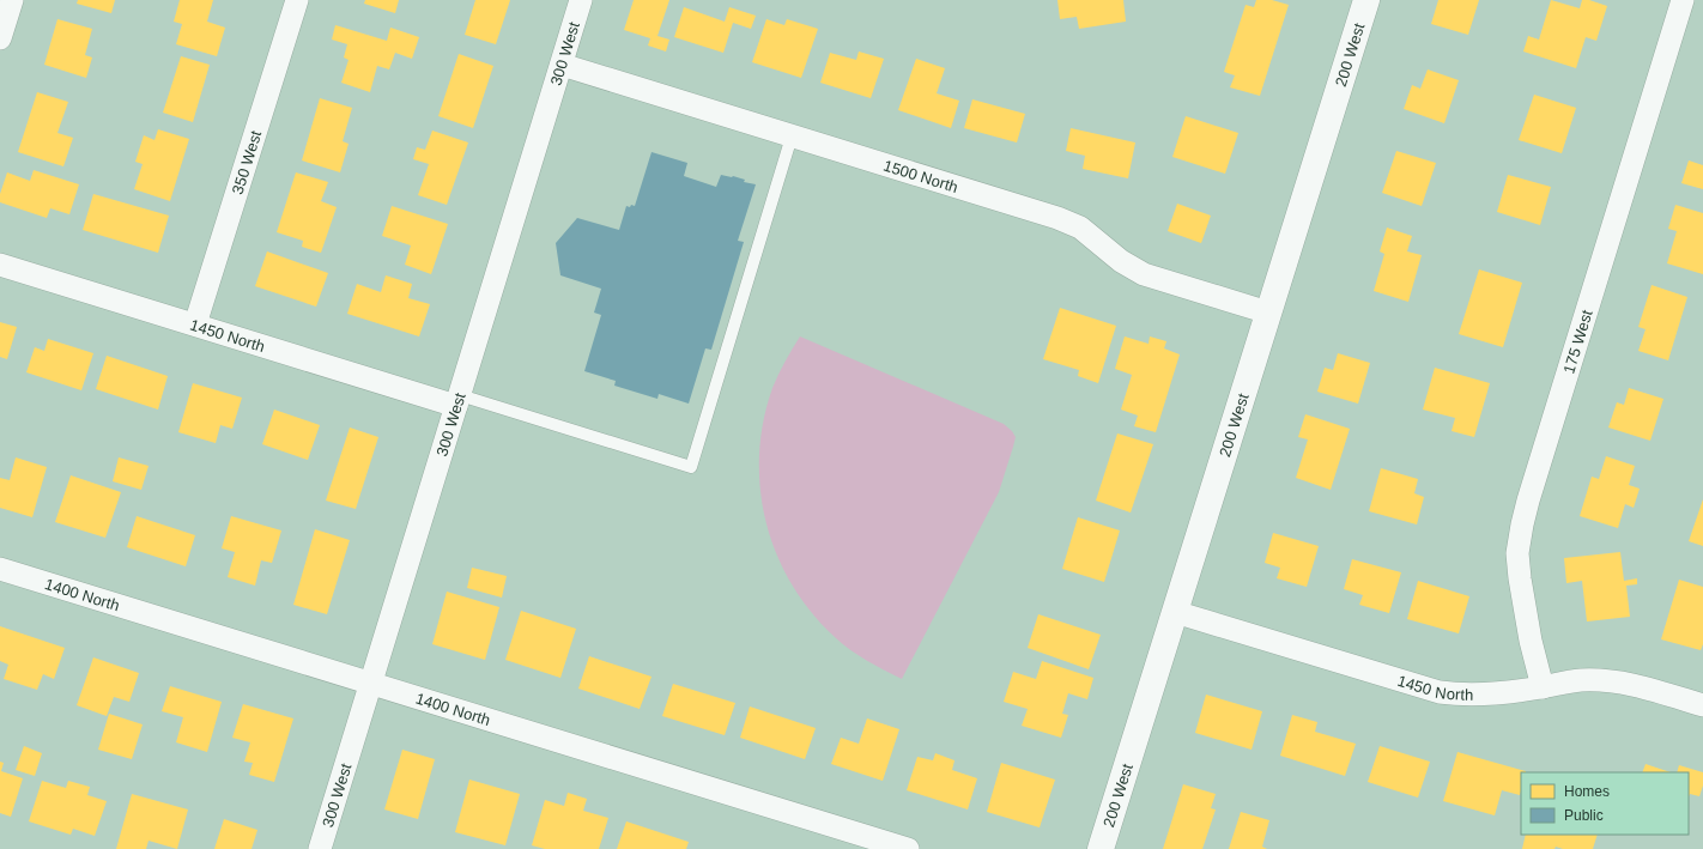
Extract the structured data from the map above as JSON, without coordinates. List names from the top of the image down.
{
  "streets": {
    "main road": ["200 West"],
    "street": [
      "300 West",
      "350 West",
      "1500 North",
      "1450 North",
      "175 West",
      "1400 North"
    ]
  },
  "crossings": [
    ["300 West", "1500 North"],
    ["300 West", "1450 North"],
    ["300 West", "1400 North"],
    ["200 West", "1500 North"],
    ["200 West", "1450 North"],
    ["350 West", "1450 North"],
    ["1450 North", "175 West"]
  ],
  "legend": ["Homes", "Public"]
}
